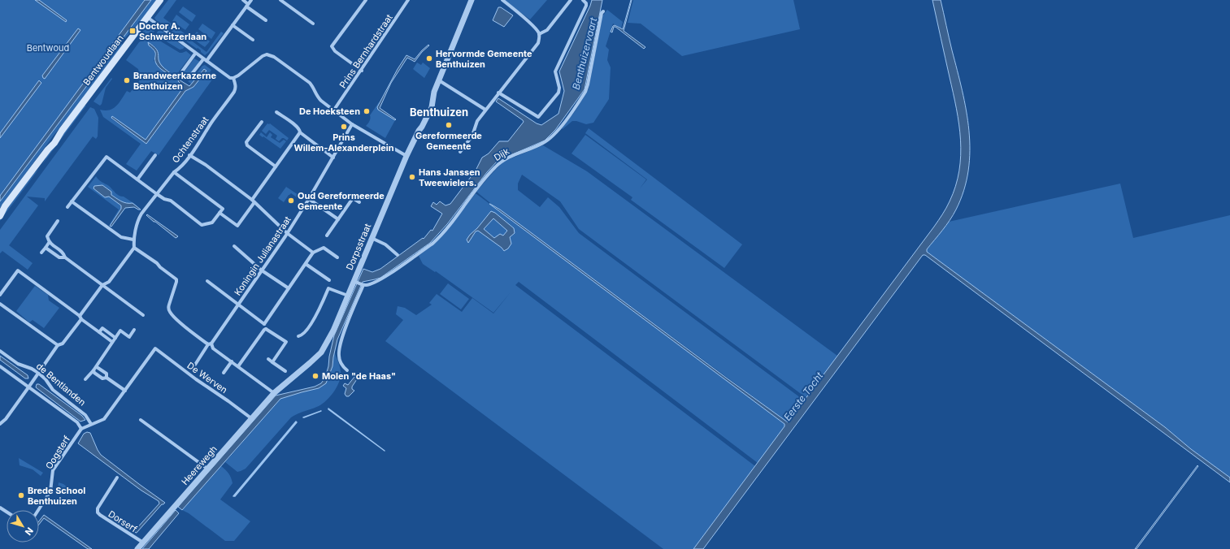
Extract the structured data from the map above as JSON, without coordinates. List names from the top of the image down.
{
  "streets": {
    "main road": ["Bentwoudlaan"],
    "street": [
      "Prins Bernhardstraat",
      "Ochtenstraat",
      "Dijk",
      "Dorpsstraat",
      "Koningin Julianastraat",
      "De Werven",
      "de Bentlanden",
      "Oogsterf",
      "Heerewegh",
      "Dorserf"
    ]
  },
  "crossings": [
    ["Dorpsstraat", "Heerewegh"],
    ["De Werven", "Heerewegh"],
    ["Heerewegh", "Dorserf"]
  ],
  "districts": ["Benthuizen"],
  "water": ["Benthuizervaart", "Eerste Tocht"],
  "parks": ["Bentwoud"],
  "places": {
    "transit": ["Doctor A. Schweitzerlaan"],
    "other": [
      "Hervormde Gemeente Benthuizen",
      "Brandweerkazerne Benthuizen",
      "De Hoeksteen",
      "Gereformeerde Gemeente",
      "Prins Willem-Alexanderplein",
      "Hans Janssen Tweewielers.",
      "Oud Gereformeerde Gemeente",
      "Molen \"de Haas\"",
      "Brede School Benthuizen"
    ]
  },
  "north": "bottom right"
}
